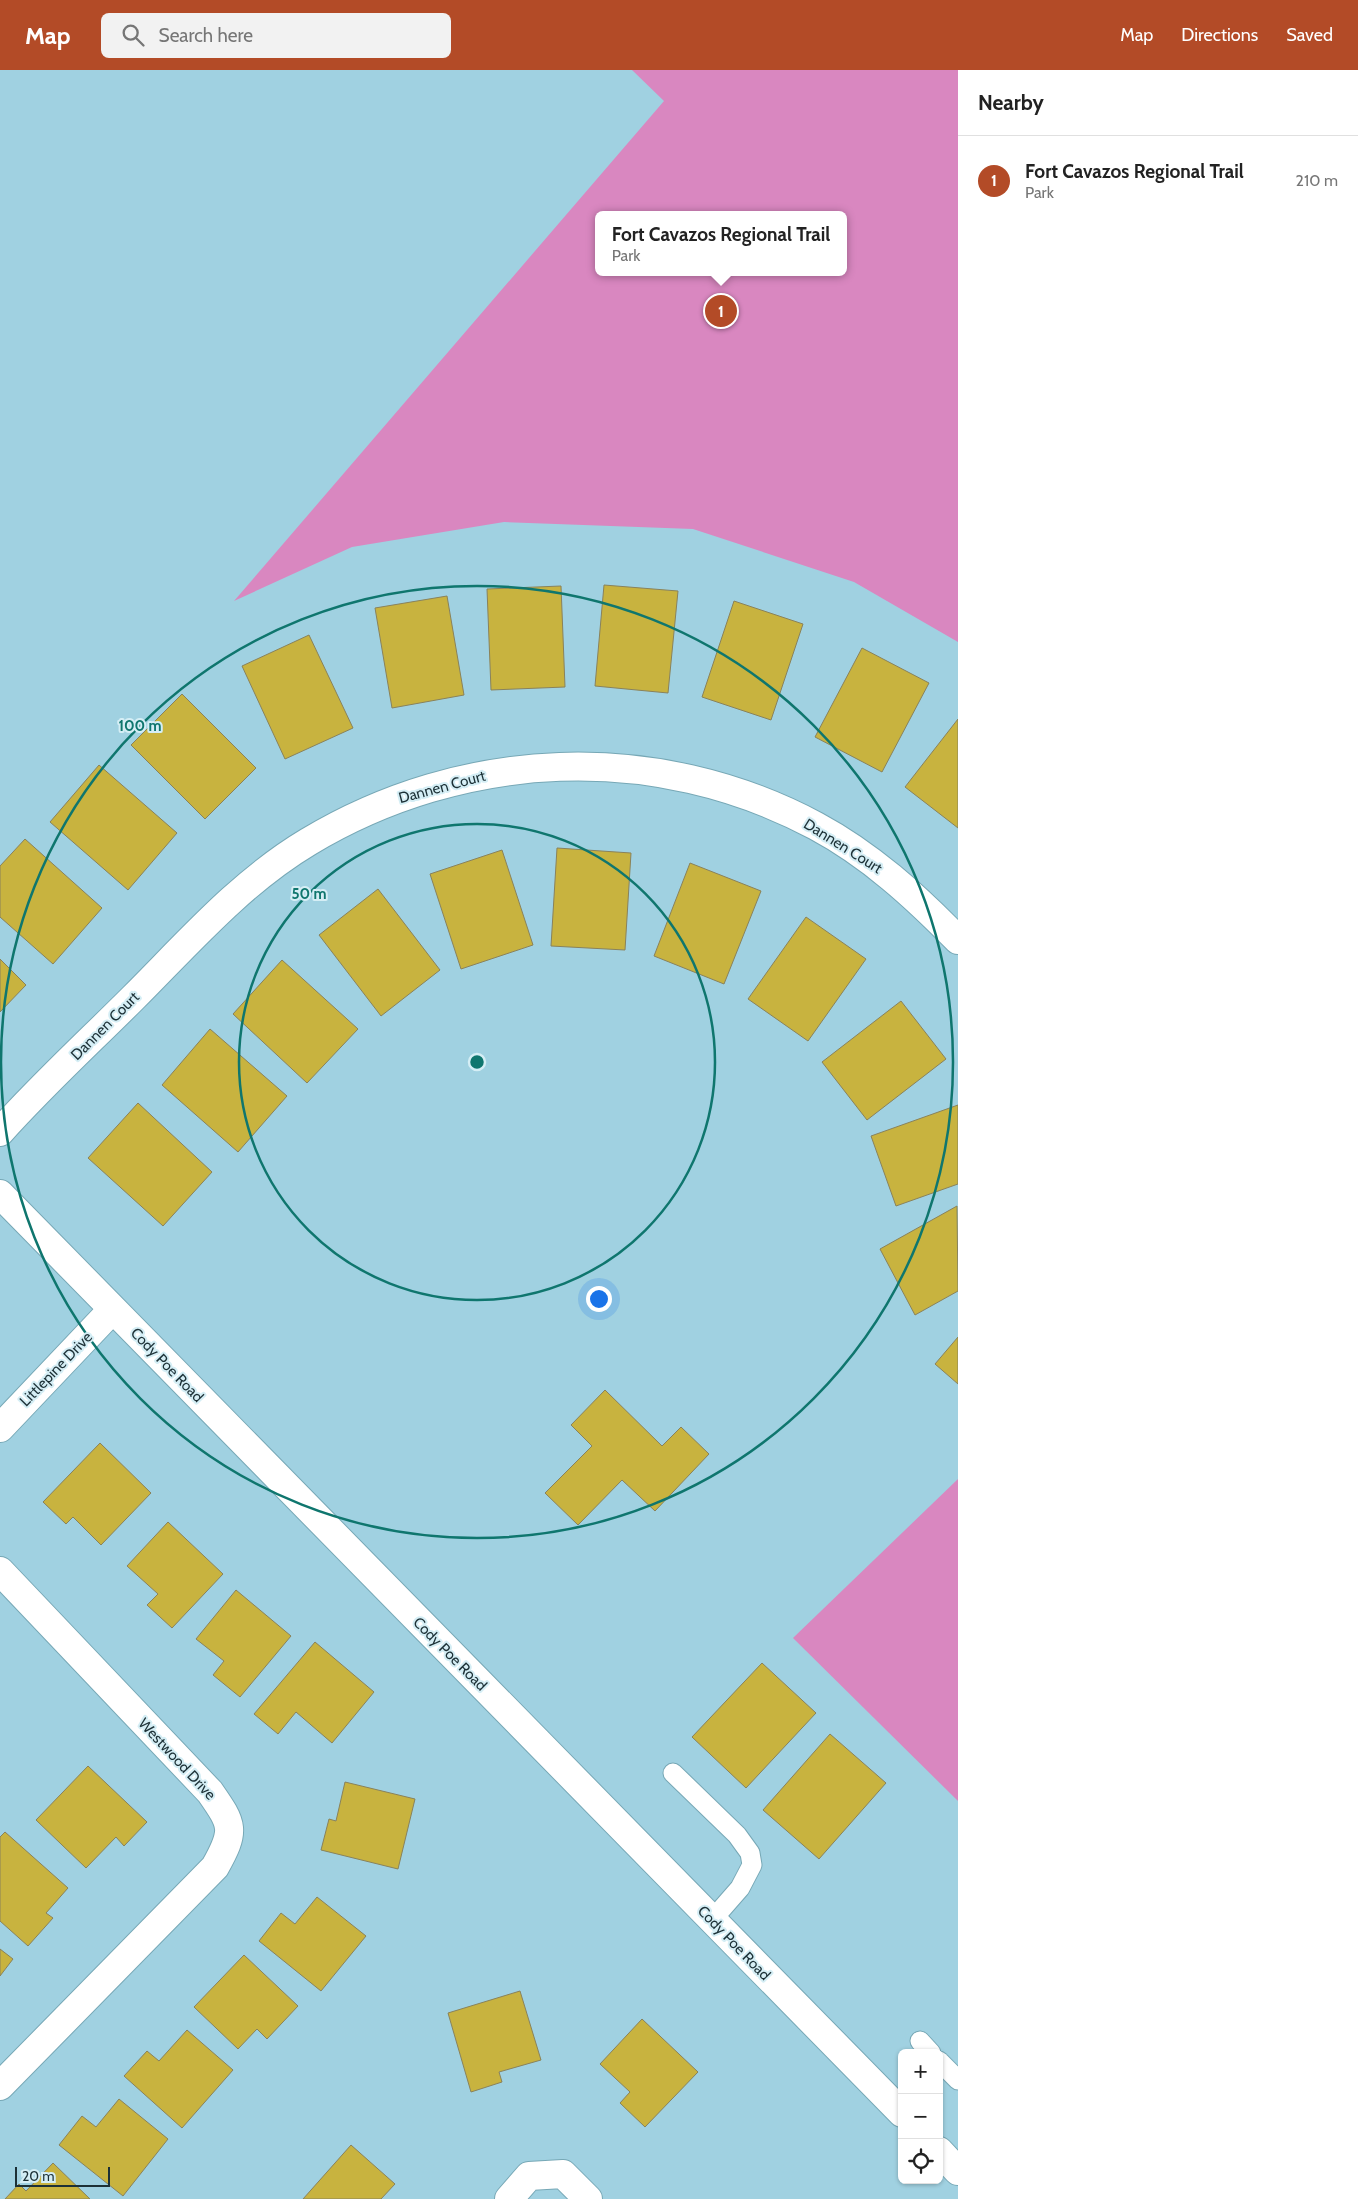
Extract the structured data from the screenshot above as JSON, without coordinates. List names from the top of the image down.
{
  "streets": {
    "street": [
      "Dannen Court",
      "Cody Poe Road",
      "Littlepine Drive",
      "Westwood Drive"
    ]
  },
  "crossings": [
    ["Cody Poe Road", "Littlepine Drive"]
  ],
  "scale_bar": "20 m",
  "page": {
    "header": "Map",
    "search": "Search here",
    "nav": ["Map", "Directions", "Saved"],
    "heading": "Nearby",
    "list": [
      {
        "mark": "1",
        "name": "Fort Cavazos Regional Trail",
        "note": "Park",
        "value": "210 m"
      }
    ],
    "popup": ["Fort Cavazos Regional Trail", "Park"],
    "pins": "1",
    "map_buttons": ["+", "−"],
    "scale": "20 m"
  },
  "rings": ["100 m", "50 m"]
}
